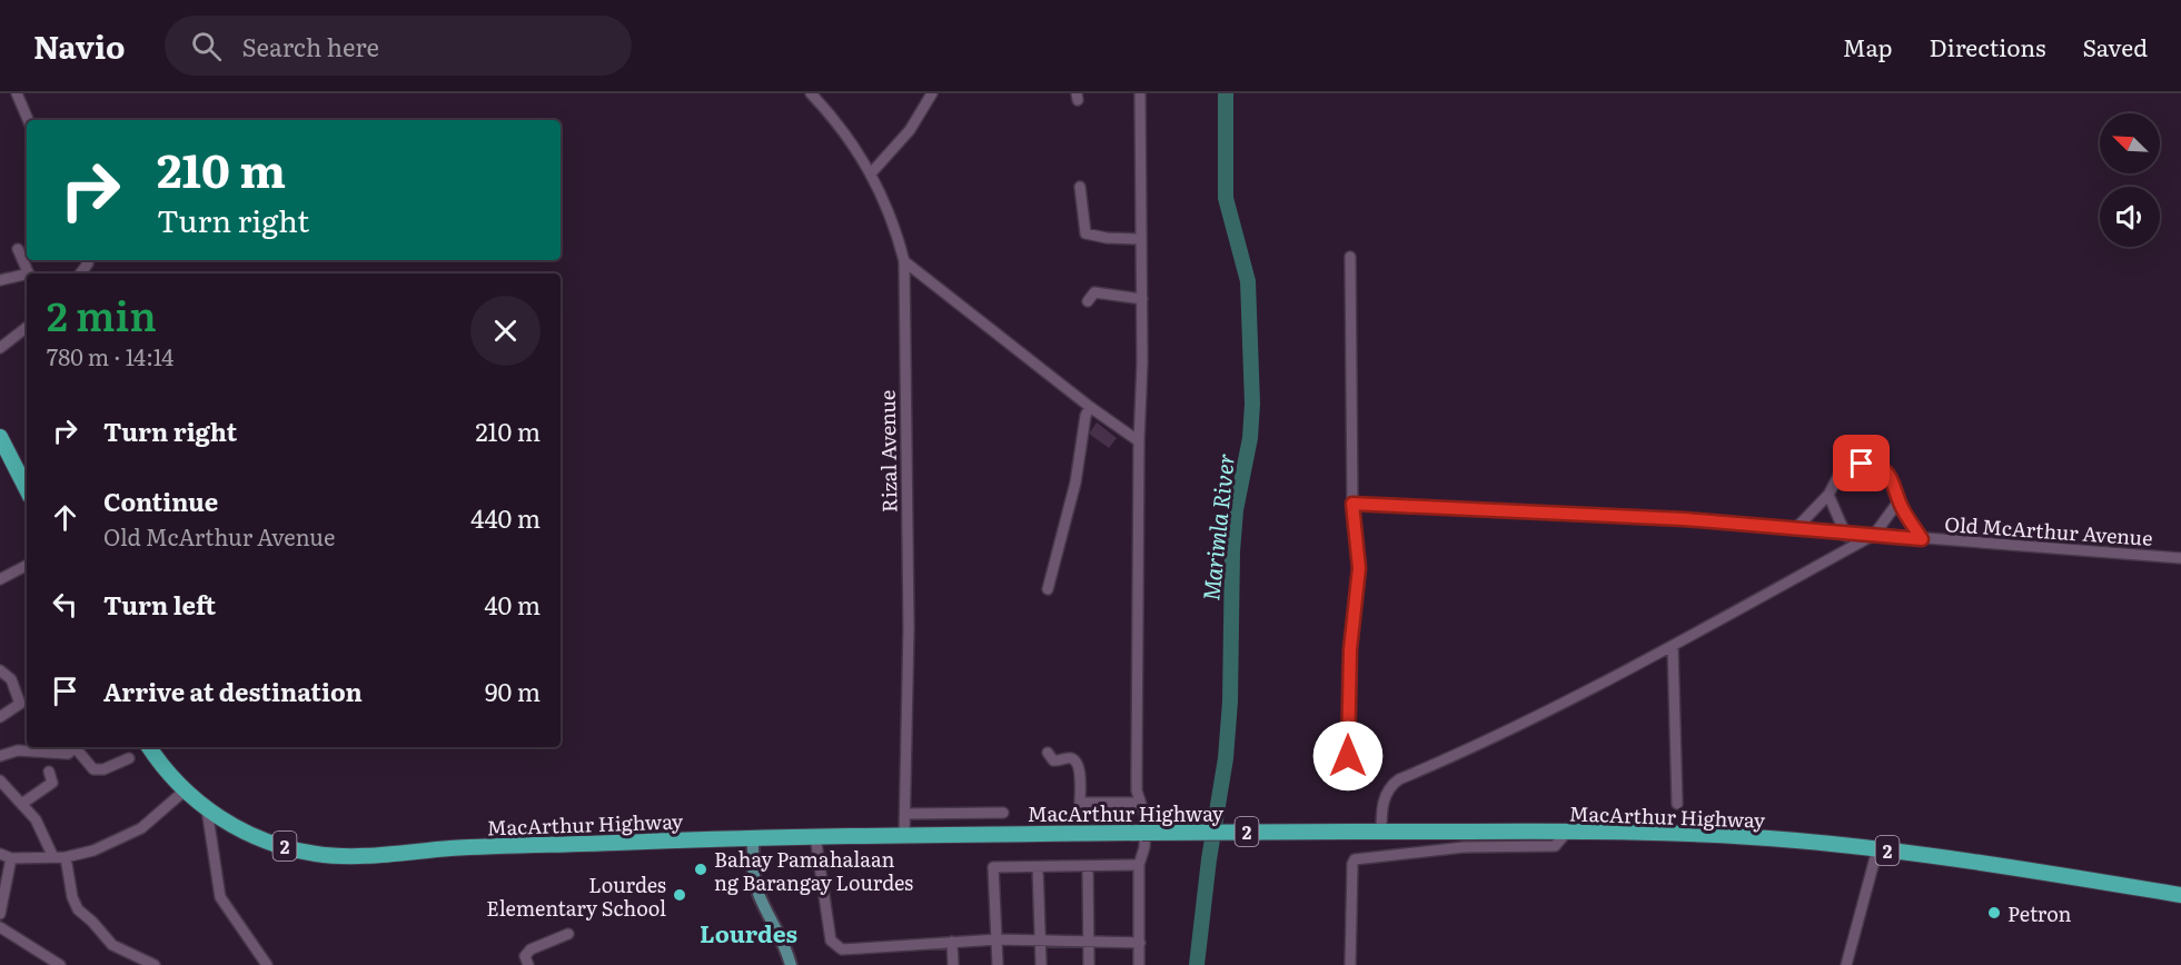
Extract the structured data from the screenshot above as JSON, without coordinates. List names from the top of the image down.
{
  "streets": {
    "highway": ["MacArthur Highway", "2"],
    "street": ["Rizal Avenue", "Old McArthur Avenue"]
  },
  "crossings": [
    ["Rizal Avenue", "MacArthur Highway"]
  ],
  "districts": ["Lourdes"],
  "water": ["Marimla River"],
  "places": ["Bahay Pamahalaan ng Barangay Lourdes", "Lourdes Elementary School", "Petron"],
  "north": "top left",
  "page": {
    "header": "Navio",
    "search": "Search here",
    "nav": ["Map", "Directions", "Saved"],
    "turn": ["210 m", "Turn right"],
    "heading": ["2 min", "780 m · 14:14"],
    "list": [
      {
        "name": "Turn right",
        "value": "210 m"
      },
      {
        "name": "Continue",
        "note": "Old McArthur Avenue",
        "value": "440 m"
      },
      {
        "name": "Turn left",
        "value": "40 m"
      },
      {
        "name": "Arrive at destination",
        "value": "90 m"
      }
    ]
  }
}
